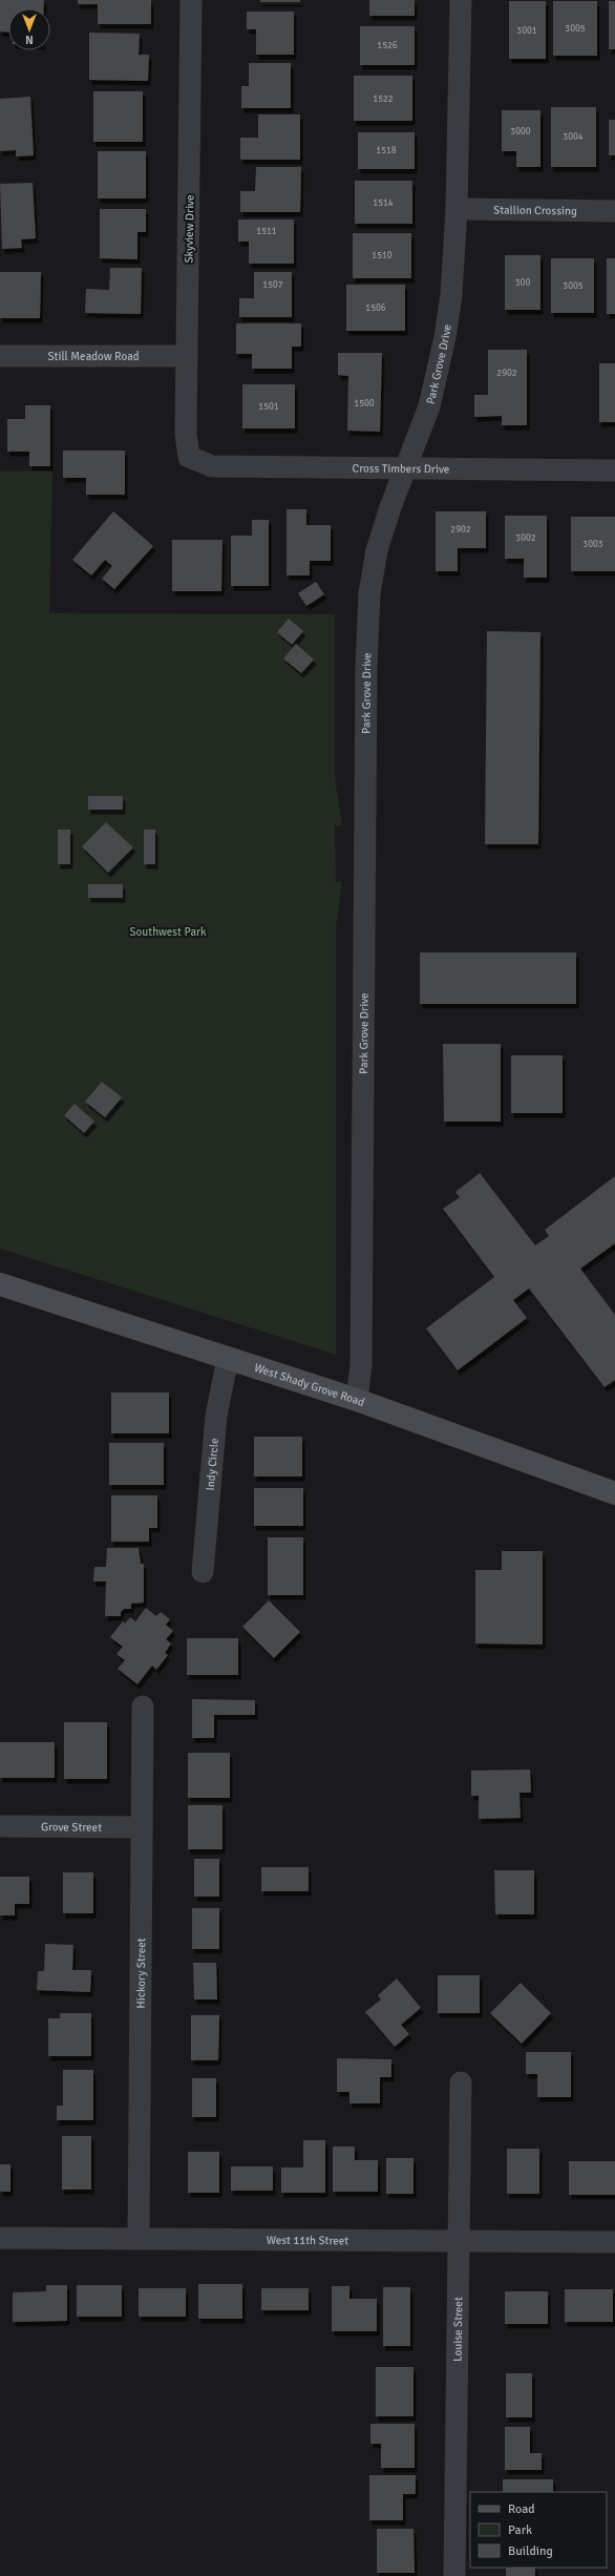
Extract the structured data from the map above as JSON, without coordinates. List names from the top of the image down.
{
  "streets": {
    "main road": ["West Shady Grove Road"],
    "street": [
      "Stallion Crossing",
      "Skyview Drive",
      "Still Meadow Road",
      "Park Grove Drive",
      "Cross Timbers Drive",
      "Indy Circle",
      "Grove Street",
      "Hickory Street",
      "West 11th Street",
      "Louise Street"
    ]
  },
  "crossings": [
    ["Stallion Crossing", "Park Grove Drive"],
    ["Skyview Drive", "Still Meadow Road"],
    ["Skyview Drive", "Cross Timbers Drive"],
    ["Park Grove Drive", "Cross Timbers Drive"],
    ["Park Grove Drive", "West Shady Grove Road"],
    ["West Shady Grove Road", "Indy Circle"],
    ["Grove Street", "Hickory Street"],
    ["Hickory Street", "West 11th Street"],
    ["West 11th Street", "Louise Street"]
  ],
  "parks": ["Southwest Park"],
  "house_numbers": [
    "3005",
    "3001",
    "1526",
    "1522",
    "3000",
    "3004",
    "1518",
    "1514",
    "1511",
    "1510",
    "300",
    "1507",
    "3005",
    "1506",
    "2902",
    "1500",
    "1501",
    "2902",
    "3002",
    "3003"
  ],
  "legend": ["Road", "Park", "Building"],
  "north": "bottom"
}
